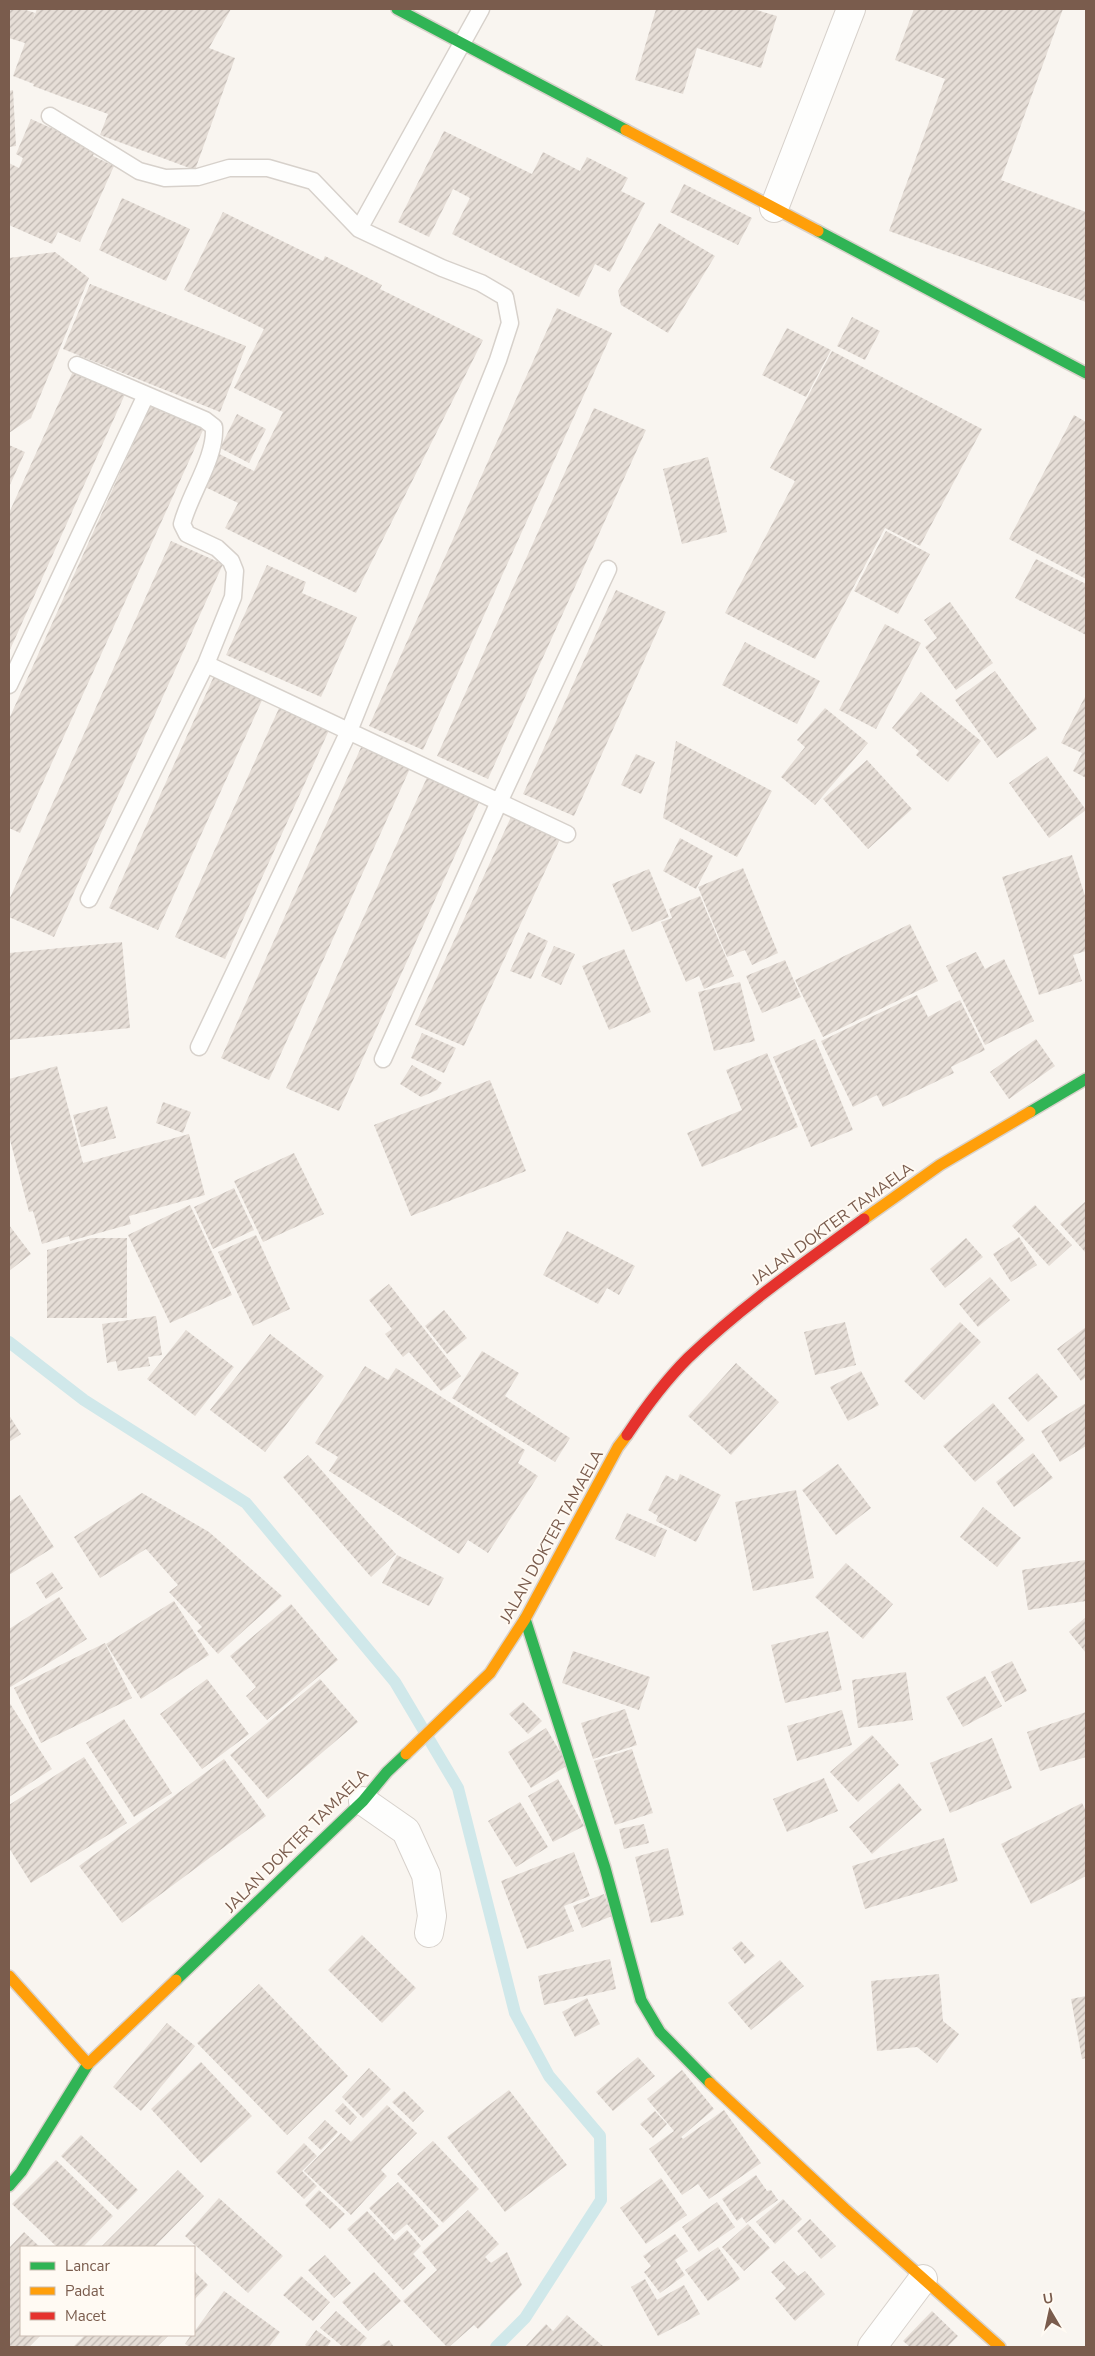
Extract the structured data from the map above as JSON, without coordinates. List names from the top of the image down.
{
  "streets": {
    "main road": ["JALAN DOKTER TAMAELA"]
  },
  "legend": ["Lancar", "Padat", "Macet"],
  "north": "top"
}
